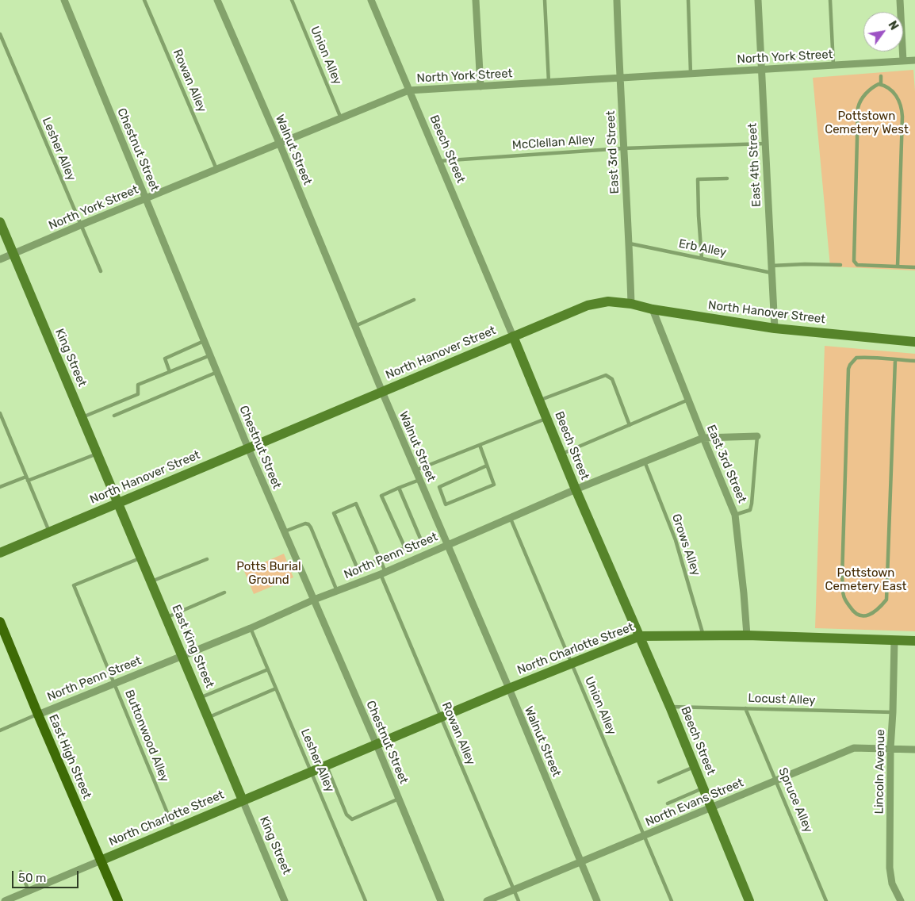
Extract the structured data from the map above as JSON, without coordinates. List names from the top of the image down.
{
  "streets": {
    "main road": ["East High Street"],
    "street": [
      "North York Street",
      "Beech Street",
      "Chestnut Street",
      "Walnut Street",
      "East 3rd Street",
      "East 4th Street",
      "North Hanover Street",
      "King Street",
      "North Penn Street",
      "East King Street",
      "North Charlotte Street",
      "Lincoln Avenue",
      "North Evans Street"
    ],
    "lane": [
      "Union Alley",
      "Rowan Alley",
      "McClellan Alley",
      "Lesher Alley",
      "Erb Alley",
      "Grows Alley",
      "Locust Alley",
      "Buttonwood Alley",
      "Spruce Alley"
    ]
  },
  "crossings": [
    ["Union Alley", "North York Street"],
    ["Union Alley", "North Penn Street"],
    ["Union Alley", "North Charlotte Street"],
    ["Union Alley", "North Evans Street"],
    ["North York Street", "Rowan Alley"],
    ["North York Street", "Lesher Alley"],
    ["North York Street", "Beech Street"],
    ["North York Street", "Chestnut Street"],
    ["North York Street", "Walnut Street"],
    ["North York Street", "East 3rd Street"],
    ["North York Street", "East 4th Street"],
    ["North York Street", "King Street"],
    ["Rowan Alley", "North Penn Street"],
    ["Rowan Alley", "North Charlotte Street"],
    ["Rowan Alley", "North Evans Street"],
    ["McClellan Alley", "Beech Street"],
    ["McClellan Alley", "East 3rd Street"],
    ["McClellan Alley", "East 4th Street"],
    ["Lesher Alley", "North Penn Street"],
    ["Lesher Alley", "North Charlotte Street"],
    ["Beech Street", "North Hanover Street"],
    ["Beech Street", "North Penn Street"],
    ["Beech Street", "North Charlotte Street"],
    ["Beech Street", "Locust Alley"],
    ["Beech Street", "North Evans Street"],
    ["Chestnut Street", "North Hanover Street"],
    ["Chestnut Street", "North Penn Street"],
    ["Chestnut Street", "North Charlotte Street"],
    ["Walnut Street", "North Hanover Street"],
    ["Walnut Street", "North Penn Street"],
    ["Walnut Street", "North Charlotte Street"],
    ["Walnut Street", "North Evans Street"],
    ["East 3rd Street", "Erb Alley"],
    ["East 3rd Street", "North Hanover Street"],
    ["East 3rd Street", "North Penn Street"],
    ["East 3rd Street", "North Charlotte Street"],
    ["East 4th Street", "Erb Alley"],
    ["East 4th Street", "North Hanover Street"],
    ["North Hanover Street", "King Street"],
    ["North Hanover Street", "East King Street"],
    ["King Street", "East King Street"],
    ["King Street", "North Charlotte Street"],
    ["Grows Alley", "North Penn Street"],
    ["Grows Alley", "North Charlotte Street"],
    ["North Penn Street", "East King Street"],
    ["North Penn Street", "Buttonwood Alley"],
    ["North Penn Street", "East High Street"],
    ["East King Street", "North Charlotte Street"],
    ["East King Street", "Buttonwood Alley"],
    ["North Charlotte Street", "Buttonwood Alley"],
    ["North Charlotte Street", "East High Street"],
    ["North Charlotte Street", "Lincoln Avenue"],
    ["Locust Alley", "Lincoln Avenue"],
    ["Locust Alley", "Spruce Alley"],
    ["Lincoln Avenue", "North Evans Street"],
    ["Spruce Alley", "North Evans Street"]
  ],
  "parks": ["Pottstown Cemetery West", "Potts Burial Ground", "Pottstown Cemetery East"],
  "scale_bar": "50 m",
  "north": "top right"
}
